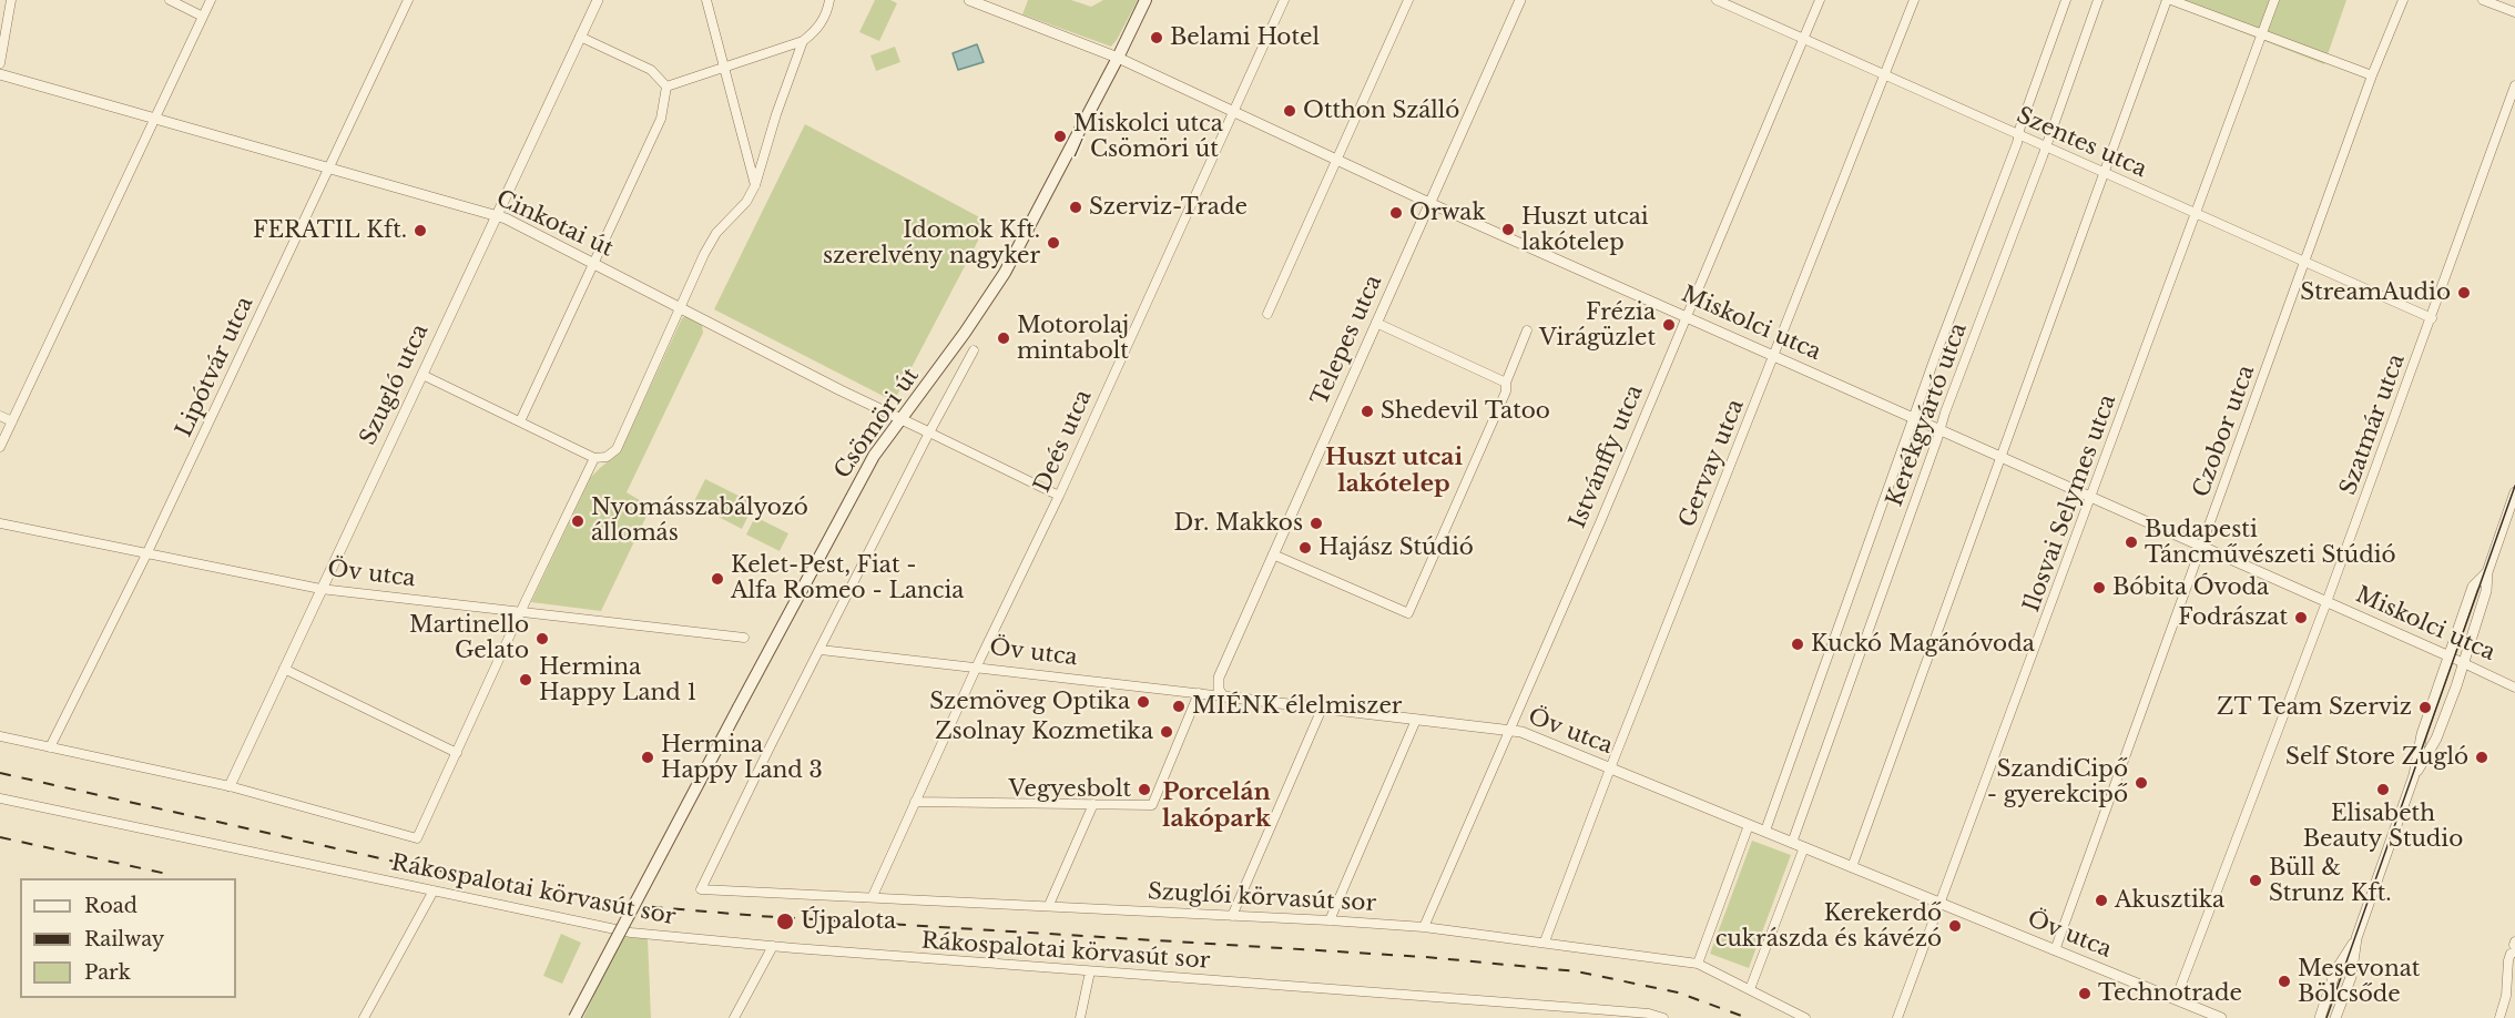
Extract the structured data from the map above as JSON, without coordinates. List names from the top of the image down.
{
  "streets": {
    "main road": ["Csömöri út"],
    "street": [
      "Szentes utca",
      "Cinkotai út",
      "Miskolci utca",
      "Telepes utca",
      "Lipótvár utca",
      "Szugló utca",
      "Kerékgyártó utca",
      "Szatmár utca",
      "Czobor utca",
      "Deés utca",
      "Istvánffy utca",
      "Gervay utca",
      "Ilosvai Selymes utca",
      "Öv utca",
      "Rákospalotai körvasút sor",
      "Szuglói körvasút sor"
    ]
  },
  "crossings": [
    ["Szentes utca", "Kerékgyártó utca"],
    ["Szentes utca", "Szatmár utca"],
    ["Szentes utca", "Czobor utca"],
    ["Szentes utca", "Istvánffy utca"],
    ["Szentes utca", "Gervay utca"],
    ["Szentes utca", "Ilosvai Selymes utca"],
    ["Cinkotai út", "Lipótvár utca"],
    ["Cinkotai út", "Szugló utca"],
    ["Cinkotai út", "Csömöri út"],
    ["Cinkotai út", "Deés utca"],
    ["Miskolci utca", "Telepes utca"],
    ["Miskolci utca", "Kerékgyártó utca"],
    ["Miskolci utca", "Csömöri út"],
    ["Miskolci utca", "Szatmár utca"],
    ["Miskolci utca", "Czobor utca"],
    ["Miskolci utca", "Deés utca"],
    ["Miskolci utca", "Istvánffy utca"],
    ["Miskolci utca", "Gervay utca"],
    ["Miskolci utca", "Ilosvai Selymes utca"],
    ["Telepes utca", "Öv utca"],
    ["Lipótvár utca", "Öv utca"],
    ["Szugló utca", "Öv utca"],
    ["Kerékgyártó utca", "Öv utca"],
    ["Csömöri út", "Öv utca"],
    ["Csömöri út", "Szuglói körvasút sor"],
    ["Szatmár utca", "Öv utca"],
    ["Czobor utca", "Öv utca"],
    ["Deés utca", "Öv utca"],
    ["Deés utca", "Szuglói körvasút sor"],
    ["Istvánffy utca", "Öv utca"],
    ["Istvánffy utca", "Szuglói körvasút sor"],
    ["Gervay utca", "Öv utca"],
    ["Gervay utca", "Szuglói körvasút sor"],
    ["Ilosvai Selymes utca", "Öv utca"]
  ],
  "districts": ["Huszt utcai lakótelep", "Porcelán lakópark"],
  "places": [
    "Belami Hotel",
    "Otthon Szálló",
    "Miskolci utca / Csömöri út",
    "Szerviz-Trade",
    "Orwak",
    "Huszt utcai lakótelep",
    "FERATIL Kft.",
    "Idomok Kft. szerelvény nagyker",
    "StreamAudio",
    "Frézia Virágüzlet",
    "Motorolaj mintabolt",
    "Shedevil Tatoo",
    "Nyomásszabályozó állomás",
    "Dr. Makkos",
    "Budapesti Táncművészeti Stúdió",
    "Hajász Stúdió",
    "Kelet-Pest, Fiat - Alfa Romeo - Lancia",
    "Bóbita Óvoda",
    "Fodrászat",
    "Martinello Gelato",
    "Kuckó Magánóvoda",
    "Hermina Happy Land 1",
    "Szemöveg Optika",
    "MIÉNK élelmiszer",
    "ZT Team Szerviz",
    "Zsolnay Kozmetika",
    "Hermina Happy Land 3",
    "Self Store Zugló",
    "SzandiCipő - gyerekcipő",
    "Vegyesbolt",
    "Elisabeth Beauty Studio",
    "Büll & Strunz Kft.",
    "Akusztika",
    "Újpalota",
    "Kerekerdő cukrászda és kávézó",
    "Mesevonat Bölcsőde",
    "Technotrade"
  ],
  "legend": ["Road", "Railway", "Park"]
}
